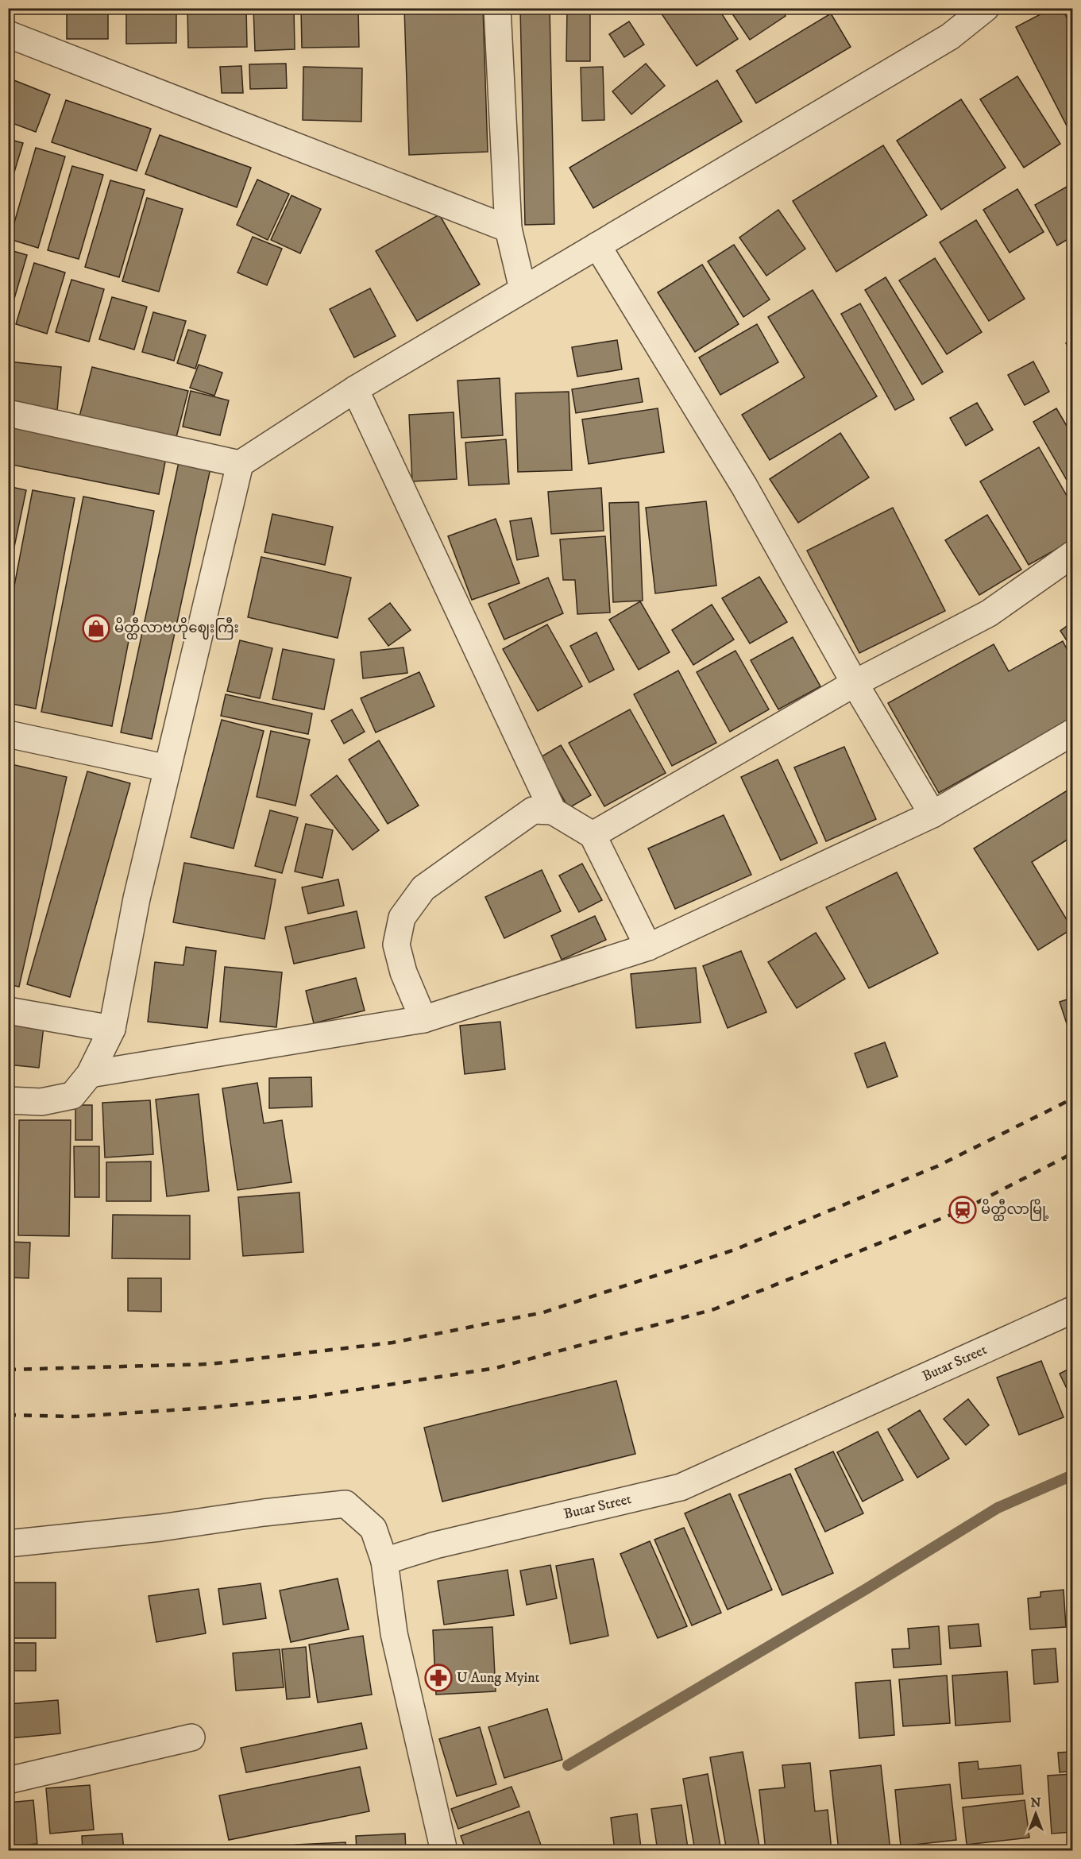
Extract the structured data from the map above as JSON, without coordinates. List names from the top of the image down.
{
  "streets": {
    "street": ["Butar Street"]
  },
  "places": {
    "shop": ["မိတ္ထီလာဗဟိုဈေးကြီး"],
    "station": ["မိတ္ထီလာမြို့"],
    "pharmacy": ["U Aung Myint"]
  },
  "north": "top"
}
